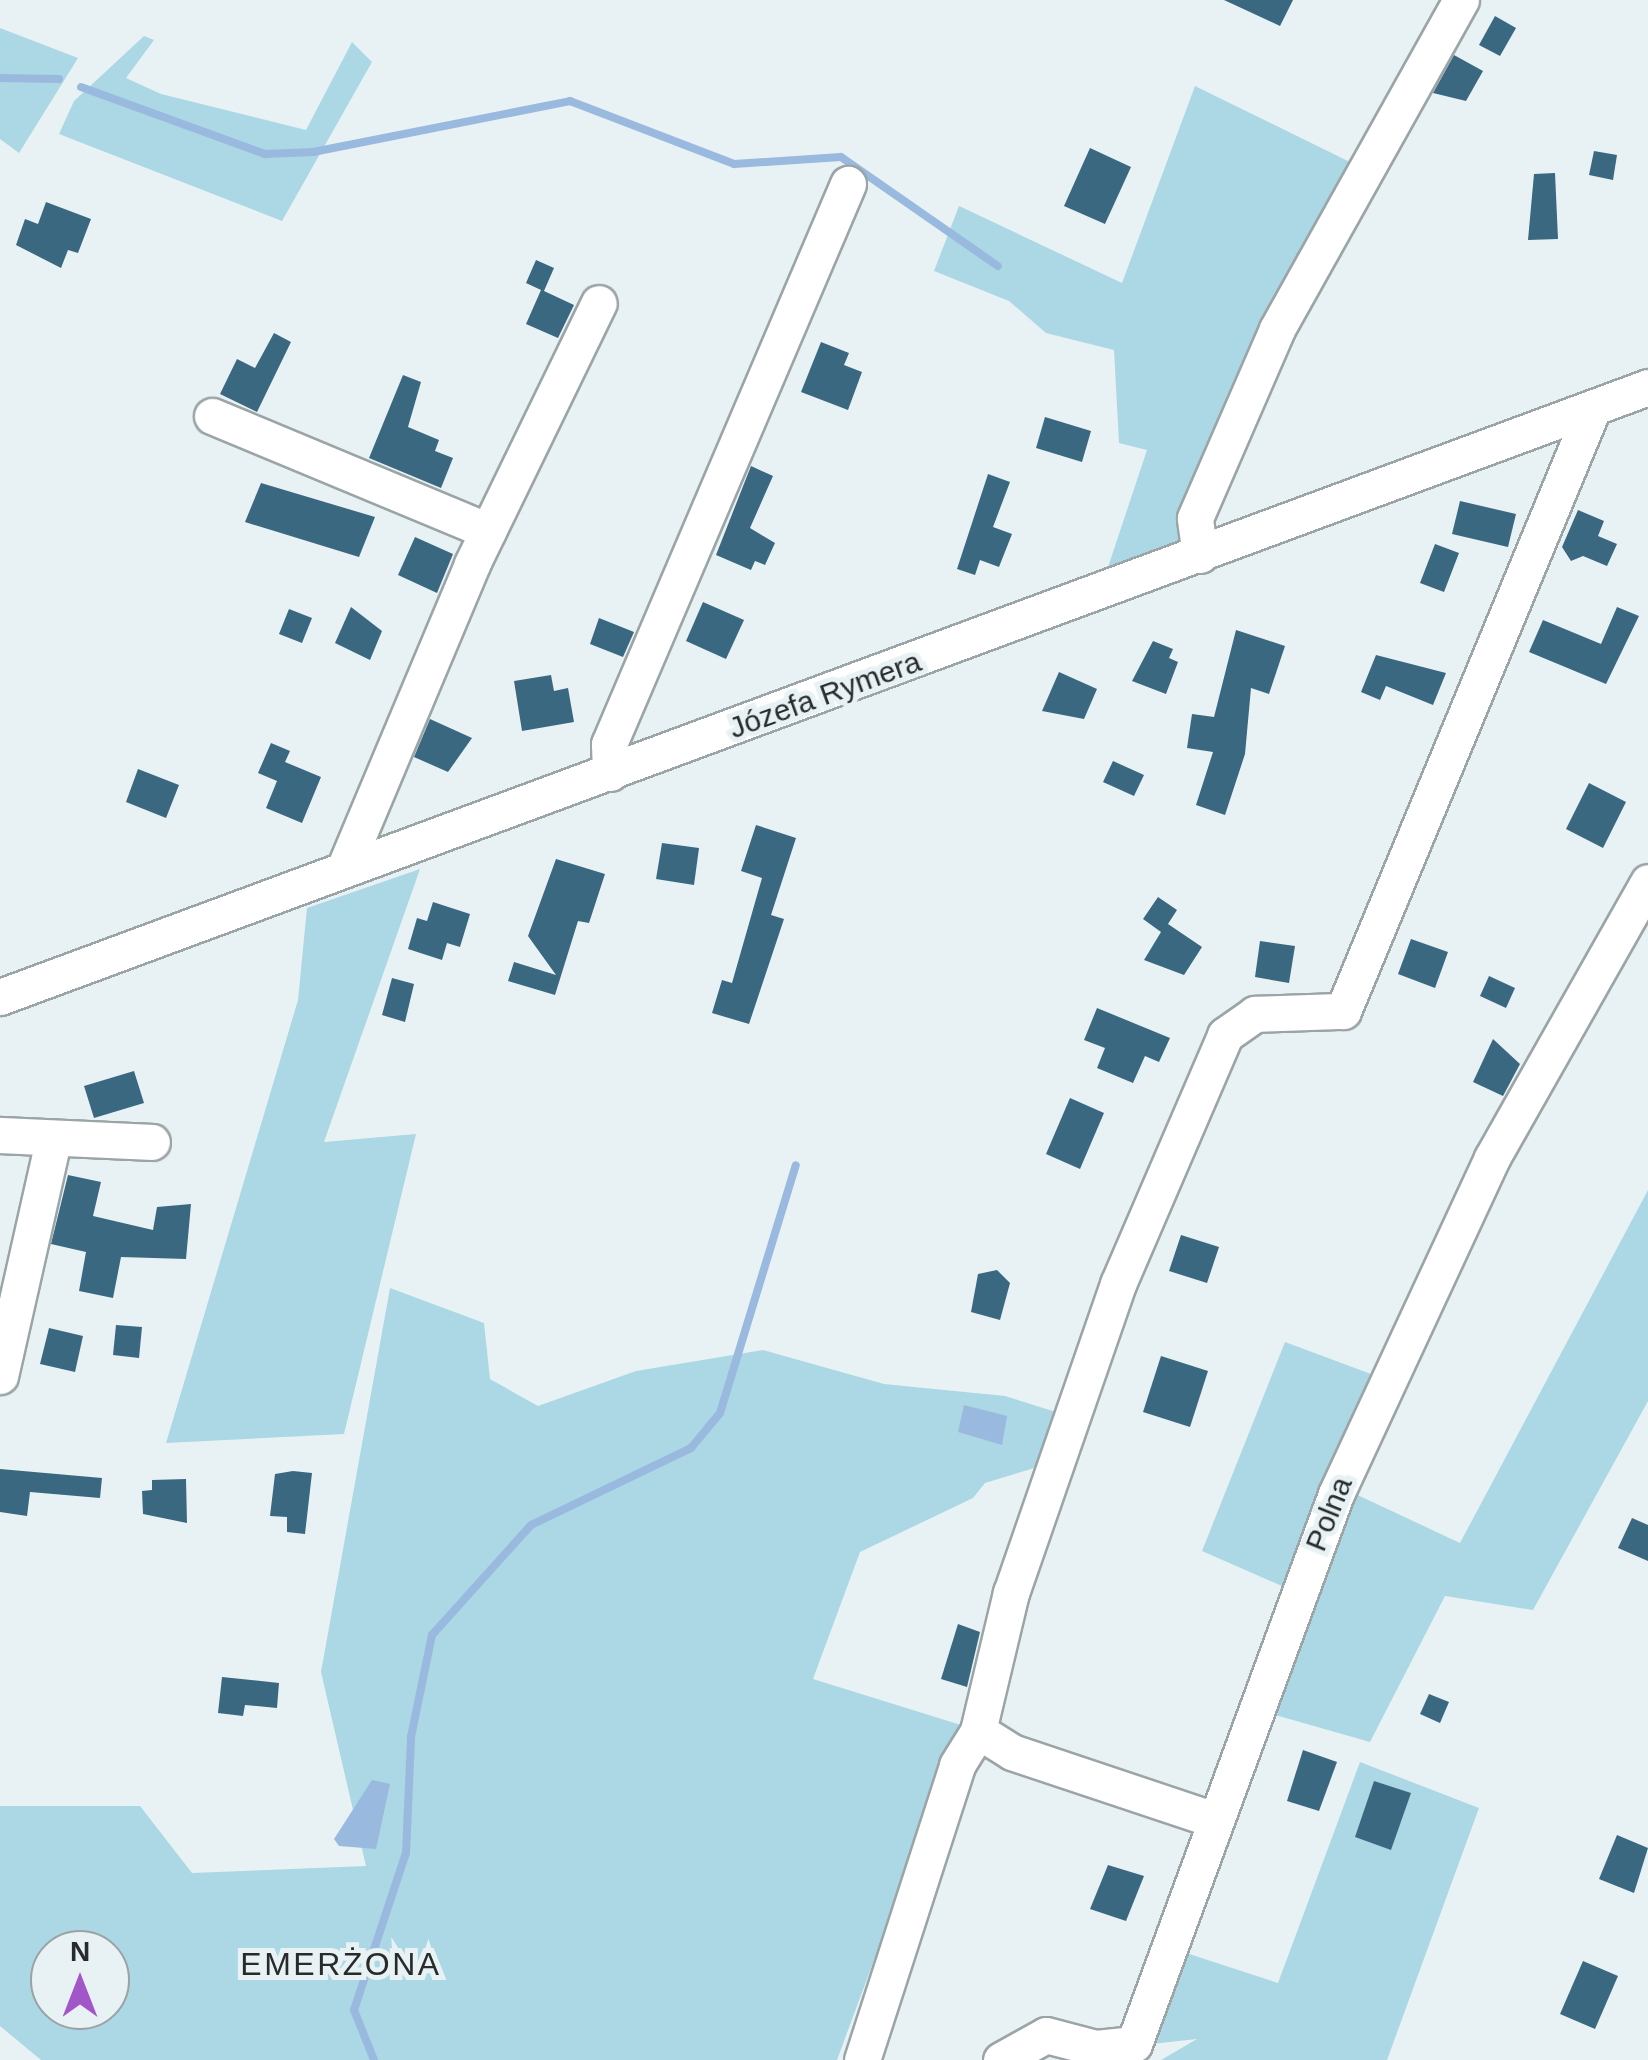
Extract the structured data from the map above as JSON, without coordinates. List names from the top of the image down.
{
  "streets": {
    "street": ["Józefa Rymera", "Polna"]
  },
  "districts": ["EMERŻONA"],
  "north": "top"
}
